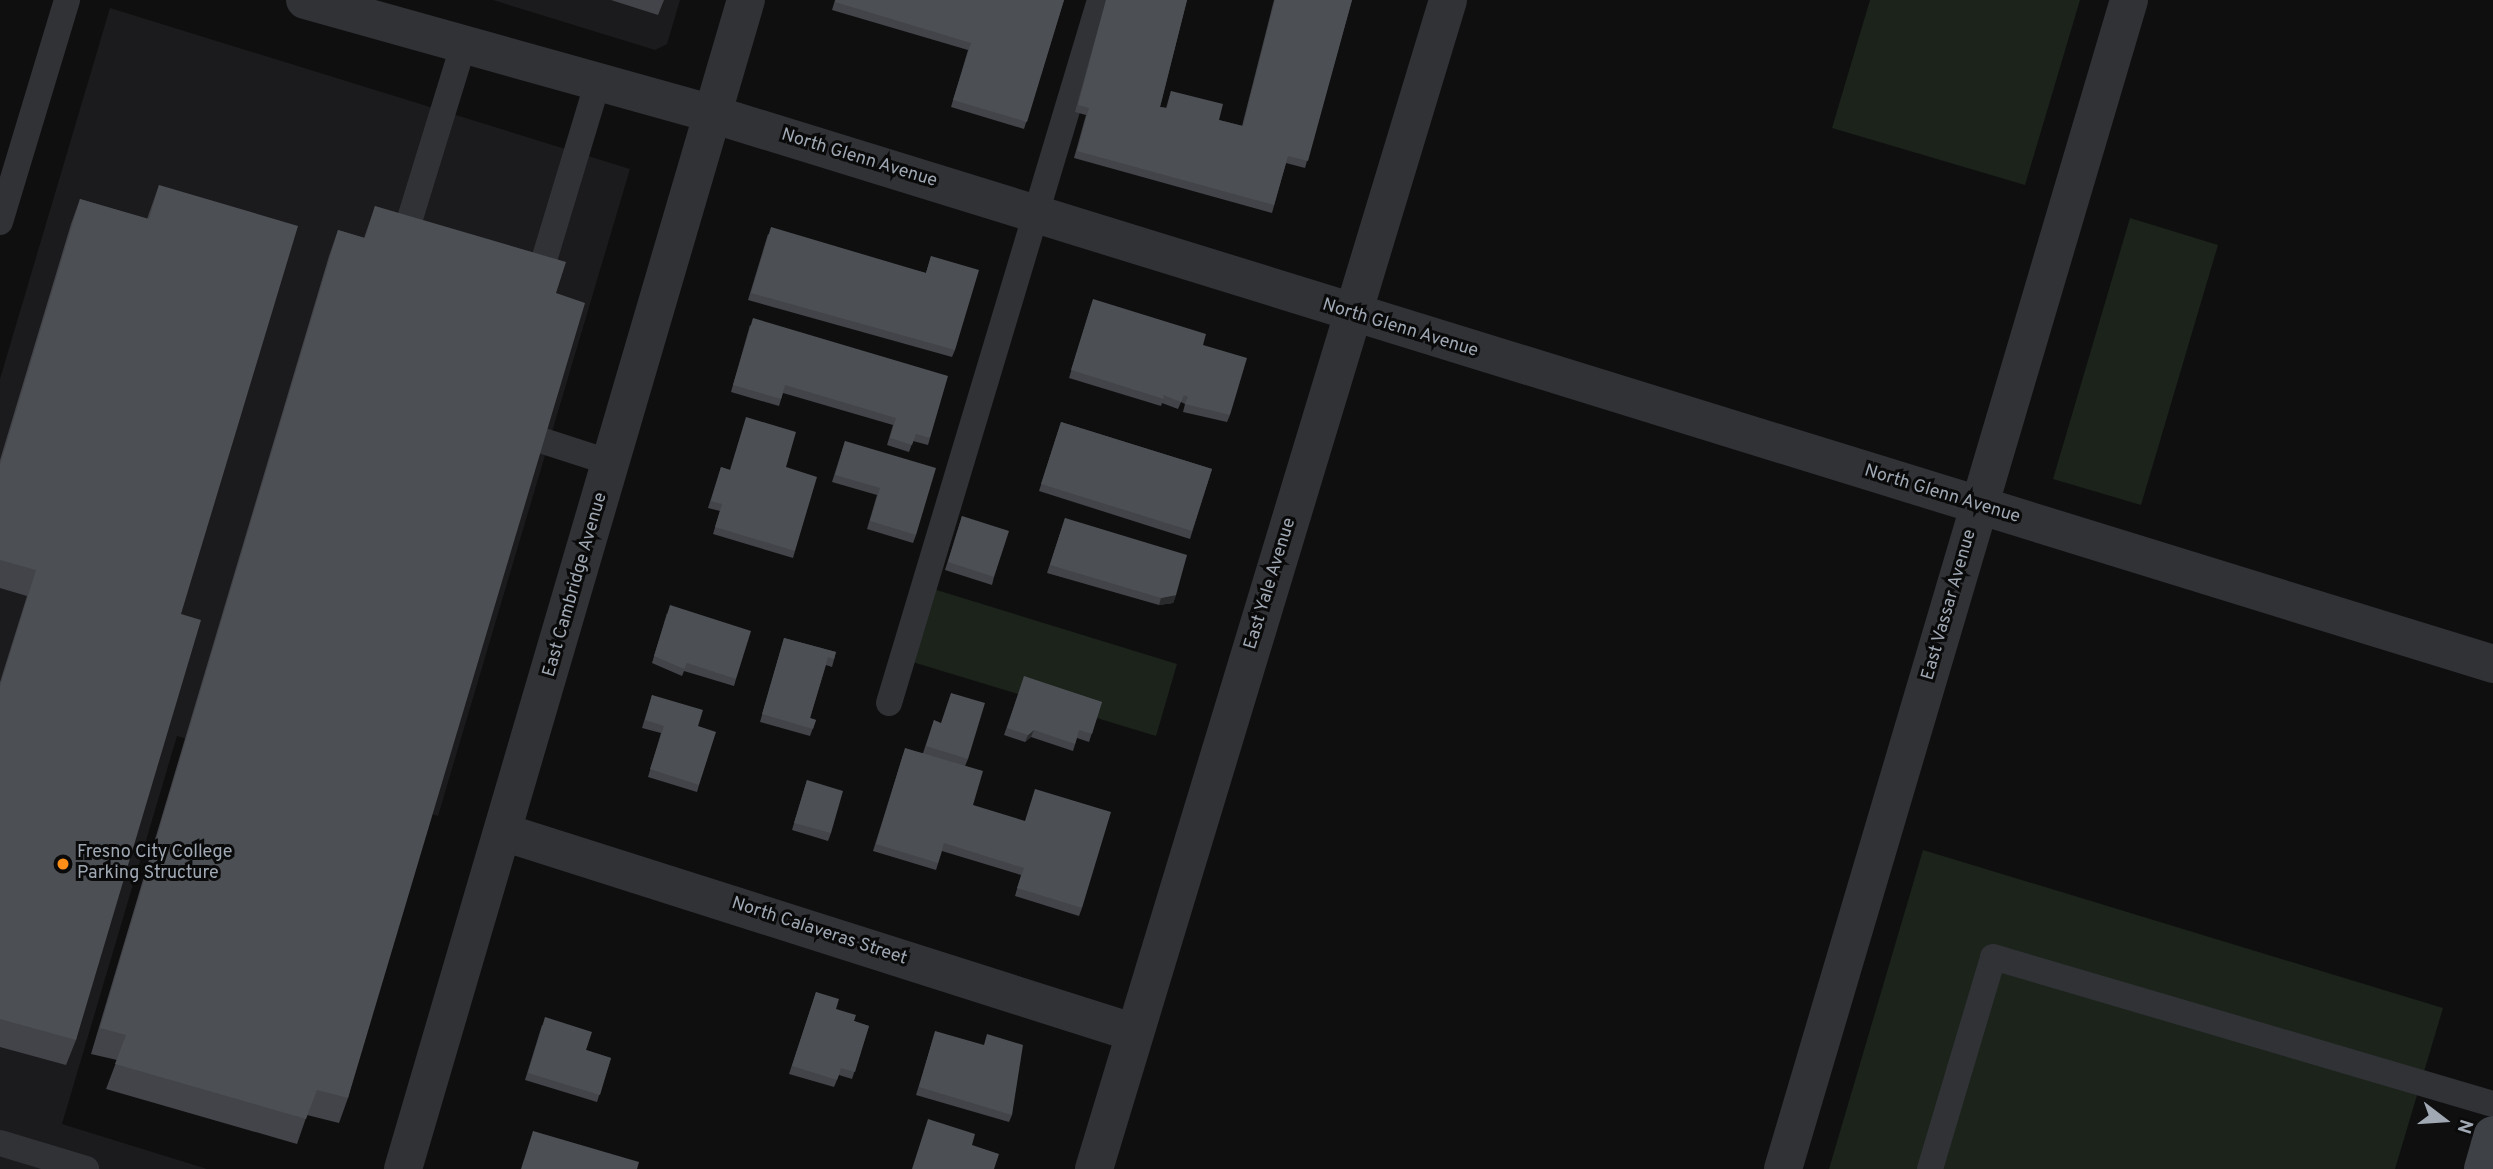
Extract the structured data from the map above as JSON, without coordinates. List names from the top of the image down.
{
  "streets": {
    "street": [
      "North Glenn Avenue",
      "East Yale Avenue",
      "East Cambridge Avenue",
      "East Vassar Avenue",
      "North Calaveras Street"
    ]
  },
  "crossings": [
    ["North Glenn Avenue", "East Yale Avenue"],
    ["North Glenn Avenue", "East Cambridge Avenue"],
    ["North Glenn Avenue", "East Vassar Avenue"],
    ["East Yale Avenue", "North Calaveras Street"],
    ["East Cambridge Avenue", "North Calaveras Street"]
  ],
  "places": ["Fresno City College Parking Structure"],
  "north": "right"
}
